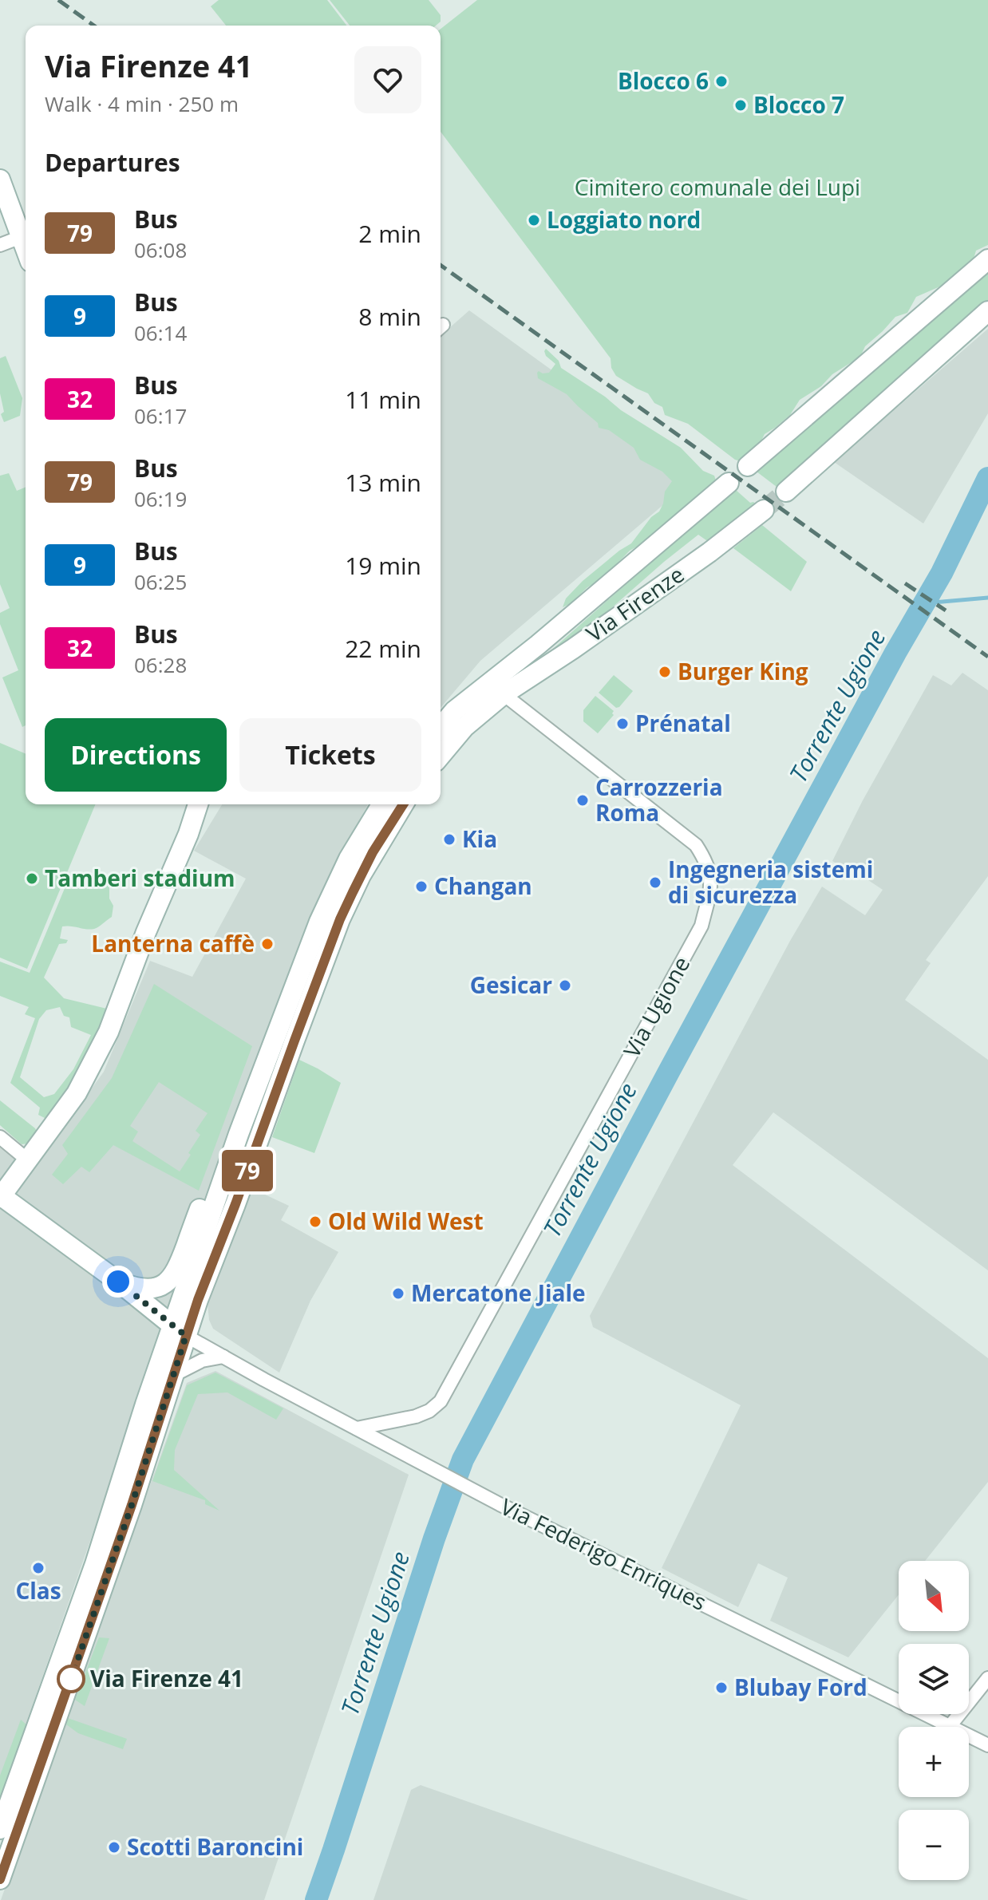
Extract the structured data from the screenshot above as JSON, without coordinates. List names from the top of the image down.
{
  "streets": {
    "main road": ["Via Firenze"],
    "street": ["Via Ugione", "Via Federigo Enriques"]
  },
  "crossings": [
    ["Via Firenze", "Via Ugione"],
    ["Via Ugione", "Via Federigo Enriques"]
  ],
  "water": ["Torrente Ugione"],
  "parks": ["Cimitero comunale dei Lupi"],
  "places": [
    "Blocco 6",
    "Blocco 7",
    "Loggiato nord",
    "Burger King",
    "Prénatal",
    "Carrozzeria Roma",
    "Kia",
    "Tamberi stadium",
    "Ingegneria sistemi di sicurezza",
    "Changan",
    "Lanterna caffè",
    "Gesicar",
    "Old Wild West",
    "Mercatone Jiale",
    "Clas",
    "Via Firenze 41",
    "Blubay Ford",
    "Scotti Baroncini"
  ],
  "lines": ["bus line 79"],
  "north": "bottom right",
  "page": {
    "on_map": "79",
    "heading": [
      ["Via Firenze 41", "Walk · 4 min · 250 m"],
      "Departures"
    ],
    "list": [
      {
        "mark": "79",
        "name": "Bus",
        "note": "06:08",
        "value": "2 min"
      },
      {
        "mark": "9",
        "name": "Bus",
        "note": "06:14",
        "value": "8 min"
      },
      {
        "mark": "32",
        "name": "Bus",
        "note": "06:17",
        "value": "11 min"
      },
      {
        "mark": "79",
        "name": "Bus",
        "note": "06:19",
        "value": "13 min"
      },
      {
        "mark": "9",
        "name": "Bus",
        "note": "06:25",
        "value": "19 min"
      },
      {
        "mark": "32",
        "name": "Bus",
        "note": "06:28",
        "value": "22 min"
      }
    ],
    "buttons": ["Directions", "Tickets"],
    "map_buttons": ["+", "−"]
  }
}
